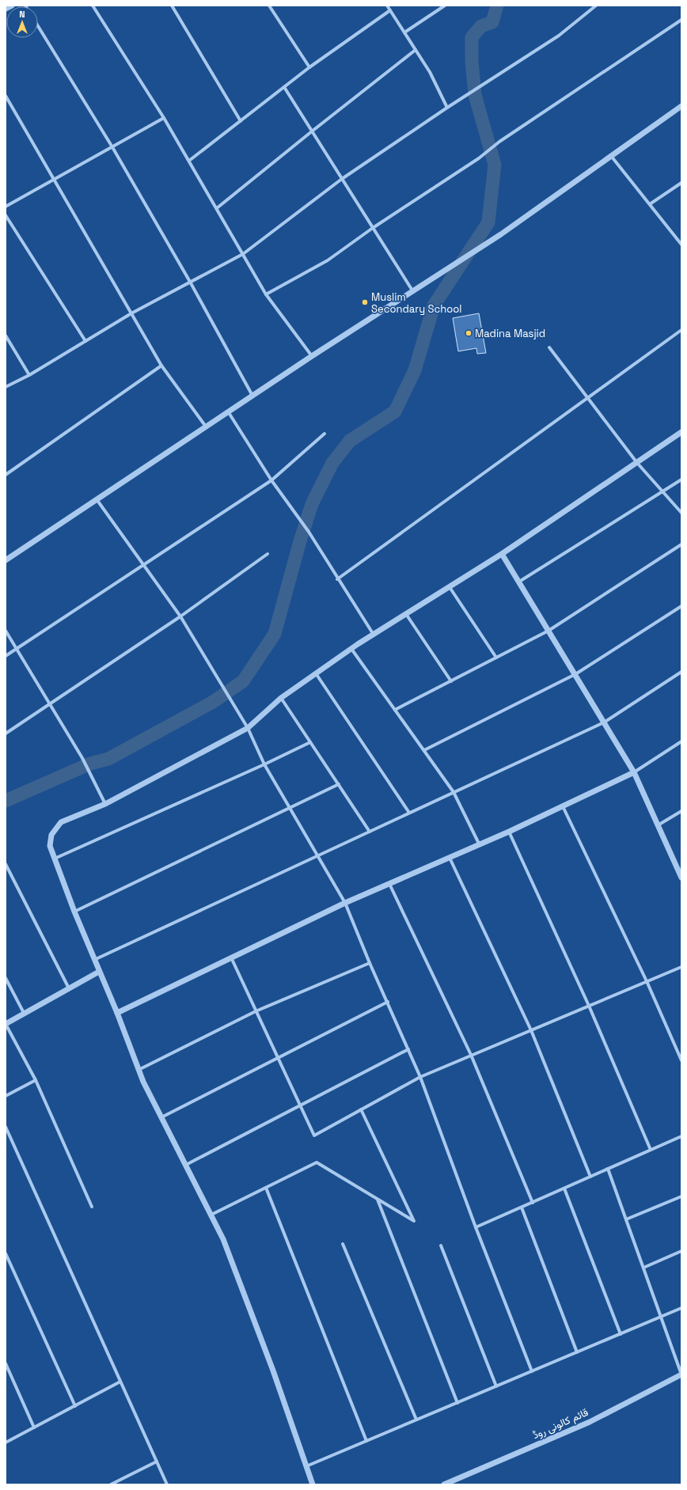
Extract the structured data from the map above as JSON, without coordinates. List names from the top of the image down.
{
  "streets": {
    "street": ["قائم کالونی روڈ"]
  },
  "places": ["Muslim Secondary School", "Madina Masjid"],
  "north": "top"
}
